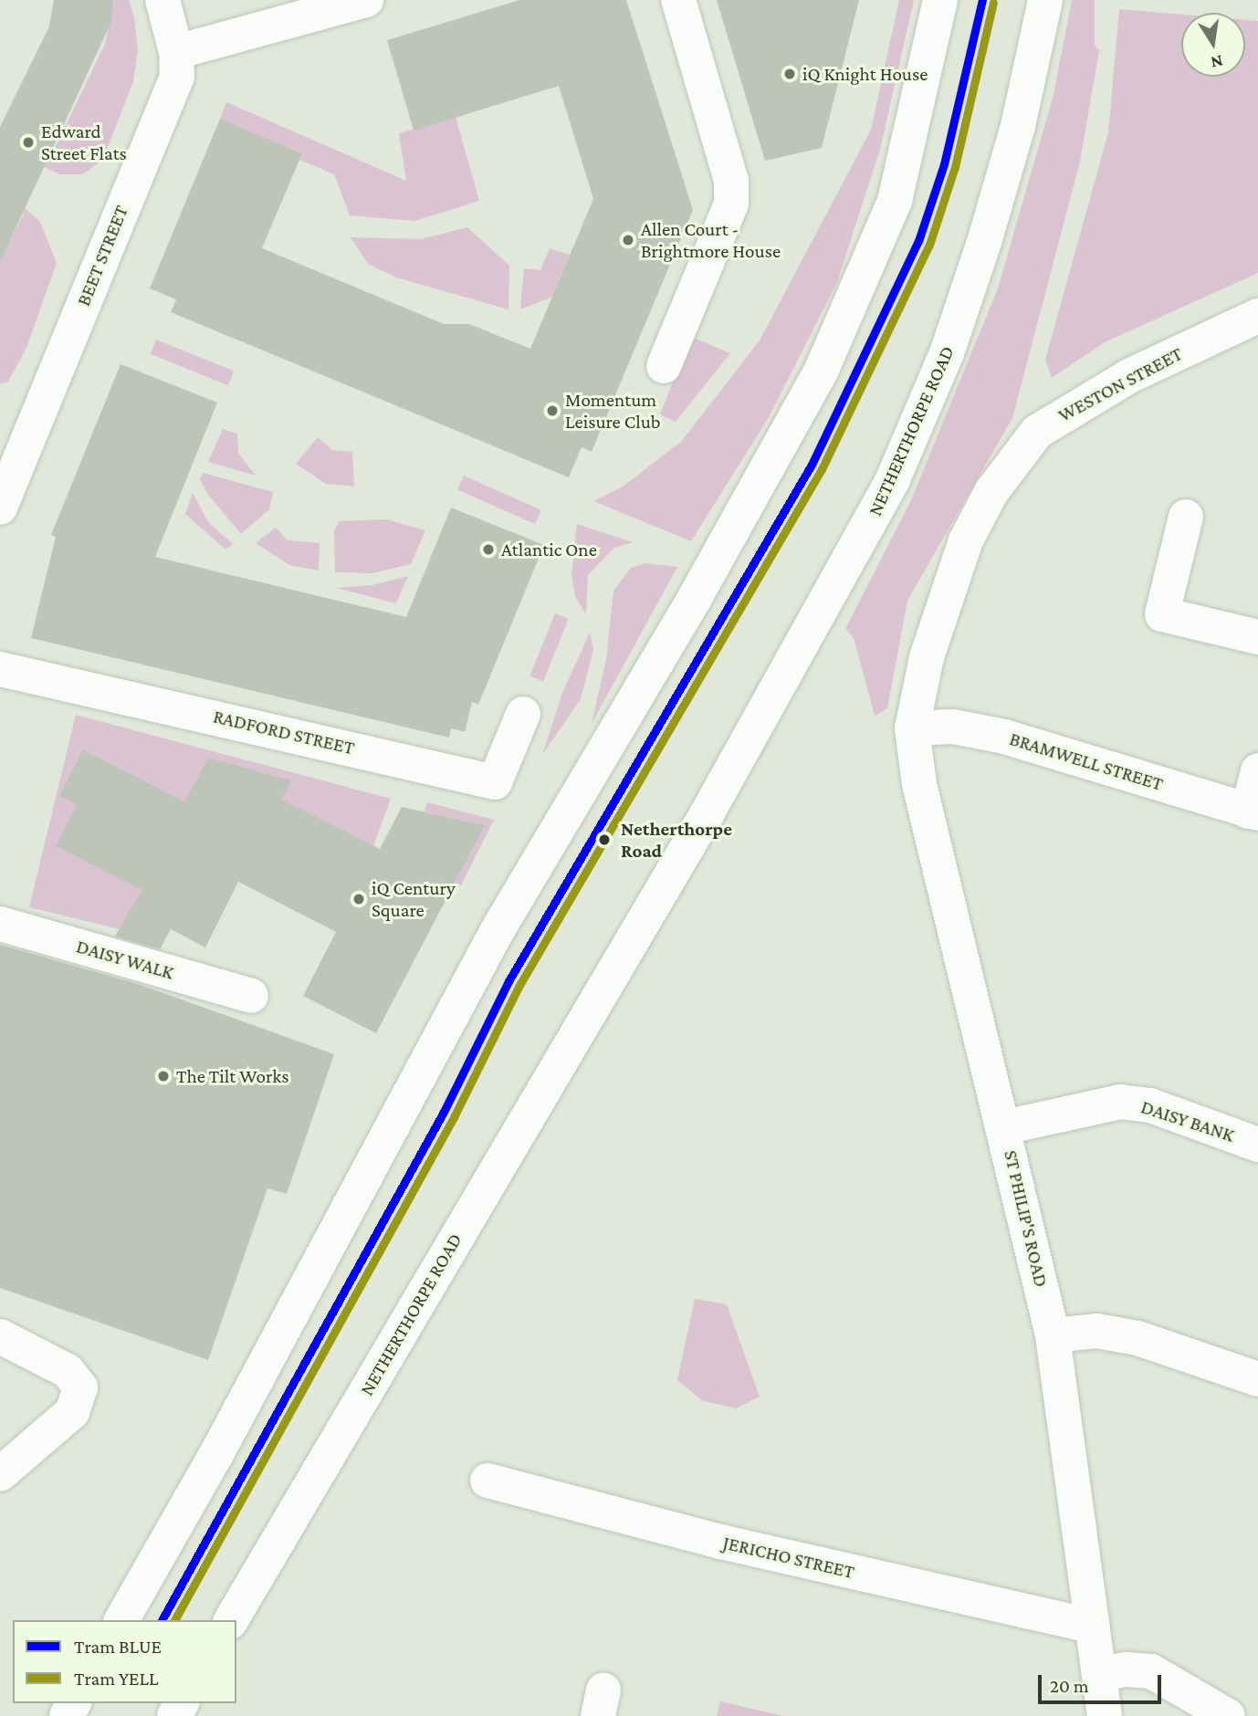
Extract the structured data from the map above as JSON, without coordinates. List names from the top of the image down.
{
  "streets": {
    "main road": [
      "BEET STREET",
      "WESTON STREET",
      "NETHERTHORPE ROAD",
      "RADFORD STREET",
      "BRAMWELL STREET",
      "DAISY WALK",
      "DAISY BANK",
      "ST PHILIP'S ROAD",
      "JERICHO STREET"
    ]
  },
  "crossings": [
    ["WESTON STREET", "BRAMWELL STREET"],
    ["WESTON STREET", "ST PHILIP'S ROAD"],
    ["BRAMWELL STREET", "ST PHILIP'S ROAD"],
    ["DAISY BANK", "ST PHILIP'S ROAD"],
    ["ST PHILIP'S ROAD", "JERICHO STREET"]
  ],
  "places": [
    "iQ Knight House",
    "Edward Street Flats",
    "Allen Court - Brightmore House",
    "Momentum Leisure Club",
    "Atlantic One",
    "Netherthorpe Road",
    "iQ Century Square",
    "The Tilt Works"
  ],
  "lines": ["tram line BLUE", "tram line YELL"],
  "legend": ["Tram BLUE", "Tram YELL"],
  "scale_bar": "20 m",
  "north": "bottom"
}
